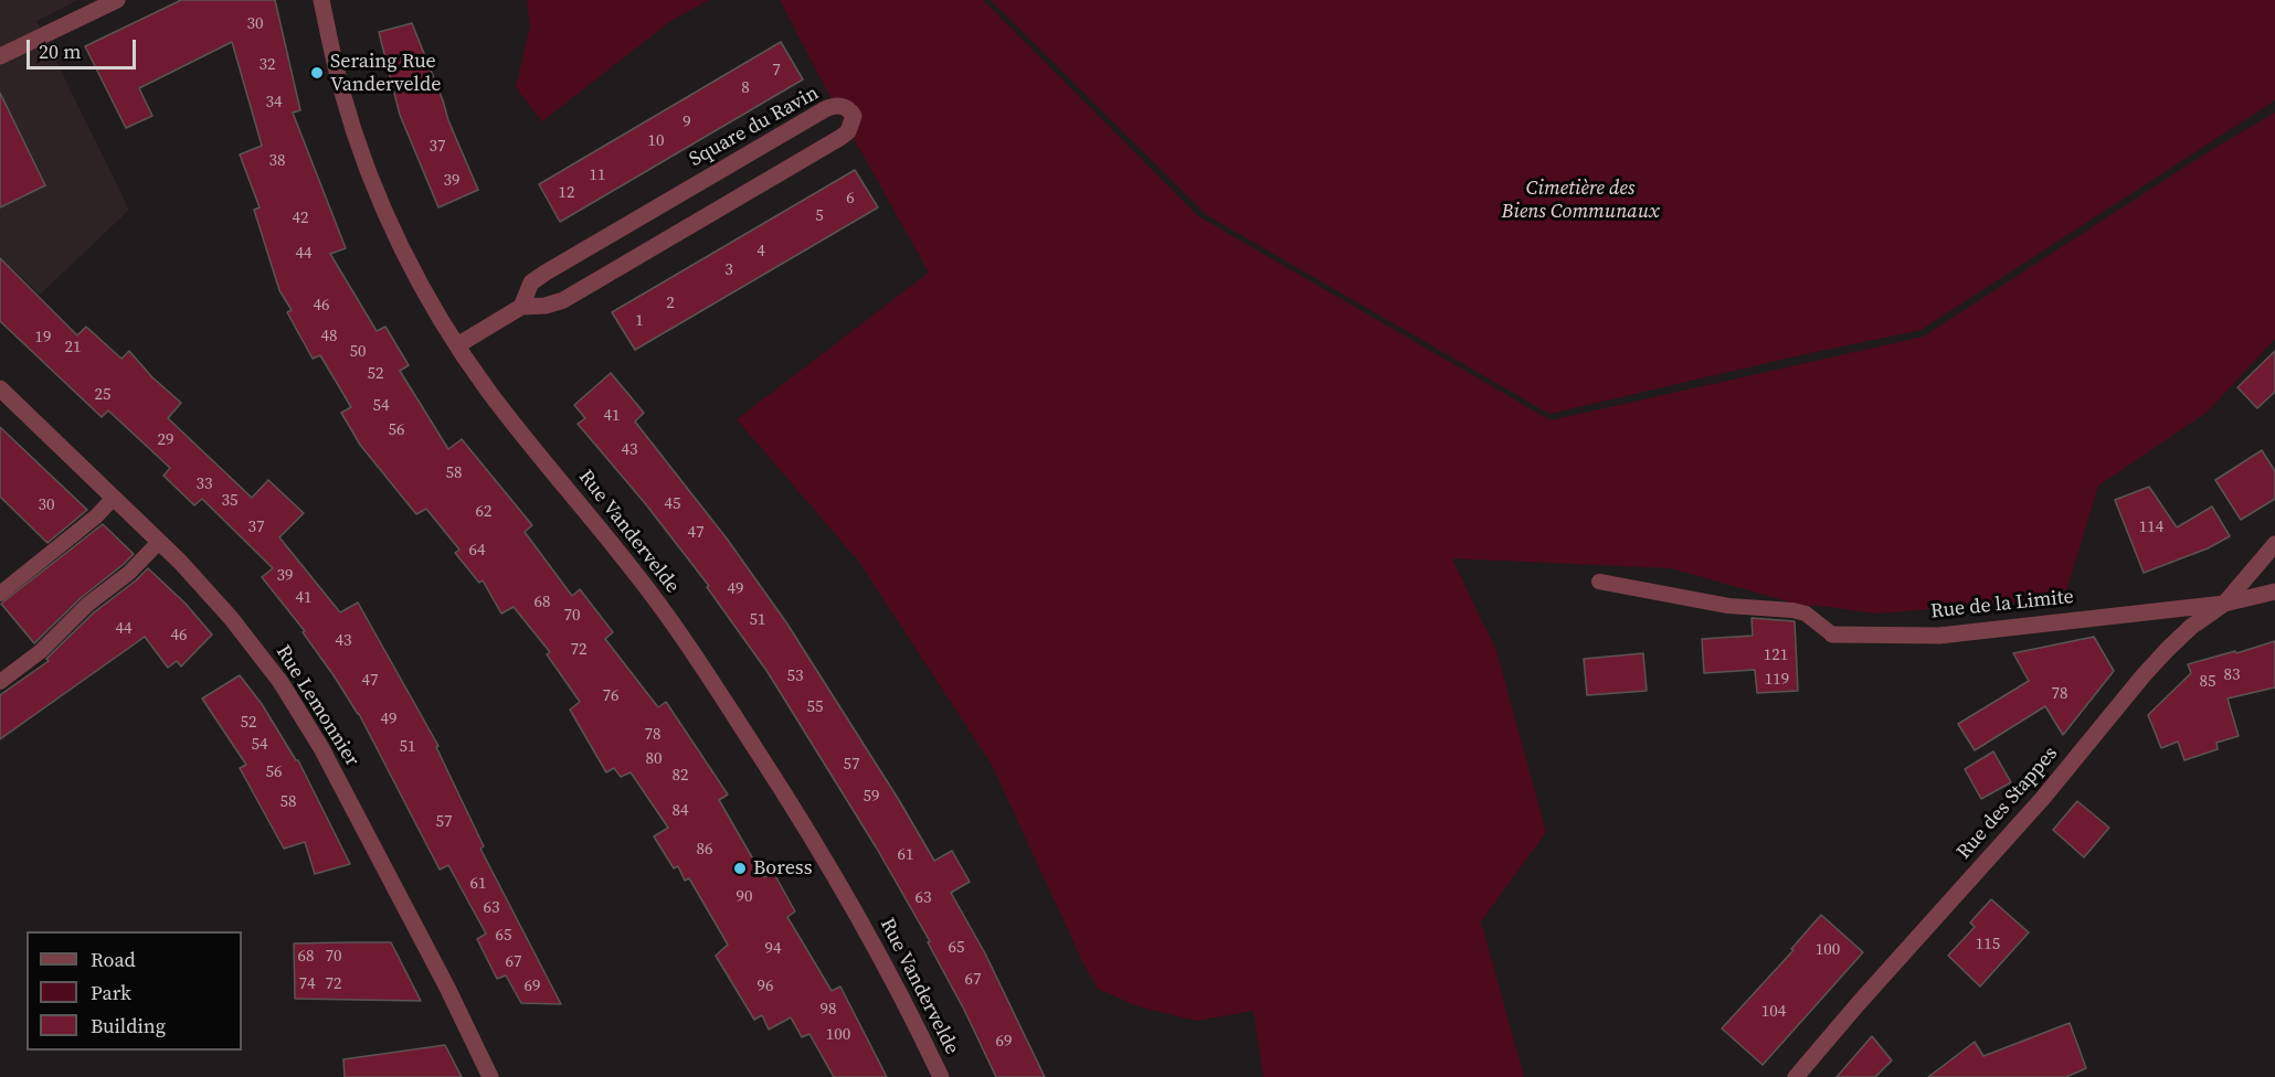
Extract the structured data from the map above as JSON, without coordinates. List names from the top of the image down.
{
  "streets": {
    "street": [
      "Square du Ravin",
      "Rue Vandervelde",
      "Rue de la Limite",
      "Rue Lemonnier",
      "Rue des Stappes"
    ]
  },
  "crossings": [
    ["Square du Ravin", "Rue Vandervelde"],
    ["Rue de la Limite", "Rue des Stappes"]
  ],
  "parks": ["Cimetière des Biens Communaux"],
  "places": ["Seraing Rue Vandervelde", "Boress"],
  "house_numbers": [
    "30",
    "32",
    "7",
    "8",
    "34",
    "9",
    "10",
    "37",
    "38",
    "11",
    "39",
    "12",
    "6",
    "5",
    "42",
    "4",
    "44",
    "3",
    "2",
    "46",
    "1",
    "48",
    "19",
    "21",
    "50",
    "52",
    "25",
    "54",
    "41",
    "56",
    "29",
    "43",
    "58",
    "33",
    "35",
    "45",
    "30",
    "62",
    "37",
    "114",
    "47",
    "64",
    "39",
    "49",
    "41",
    "68",
    "70",
    "51",
    "44",
    "46",
    "43",
    "72",
    "121",
    "83",
    "53",
    "119",
    "47",
    "85",
    "78",
    "76",
    "55",
    "49",
    "52",
    "78",
    "54",
    "51",
    "80",
    "57",
    "56",
    "82",
    "59",
    "58",
    "84",
    "57",
    "86",
    "61",
    "61",
    "90",
    "63",
    "63",
    "65",
    "115",
    "65",
    "94",
    "100",
    "68",
    "70",
    "67",
    "67",
    "74",
    "72",
    "69",
    "96",
    "98",
    "104",
    "100",
    "69"
  ],
  "legend": ["Road", "Park", "Building"],
  "scale_bar": "20 m"
}
